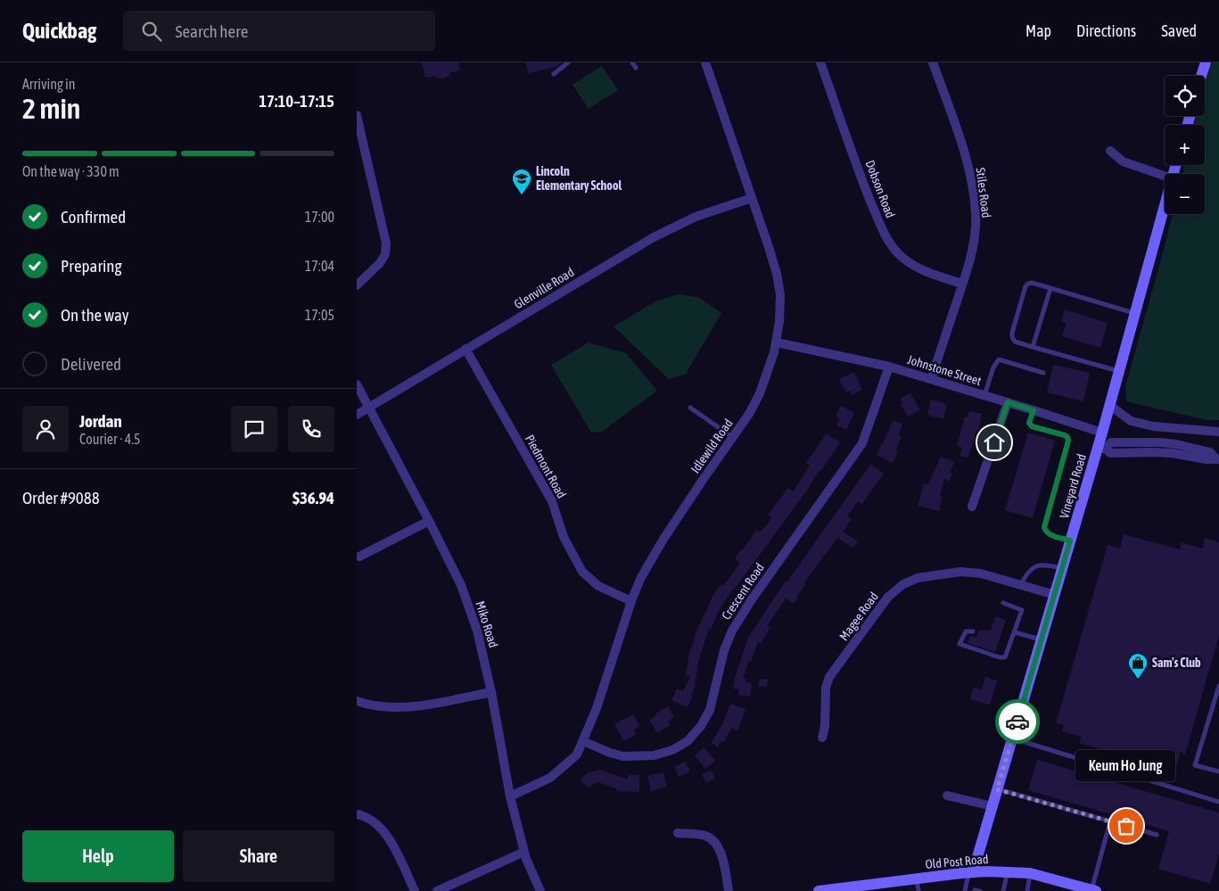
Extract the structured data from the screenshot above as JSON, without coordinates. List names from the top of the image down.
{
  "streets": {
    "street": [
      "Dobson Road",
      "Stiles Road",
      "Glenville Road",
      "Johnstone Street",
      "Idlewild Road",
      "Piedmont Road",
      "Vineyard Road",
      "Crescent Road",
      "Magee Road",
      "Miko Road",
      "Old Post Road"
    ]
  },
  "crossings": [
    ["Dobson Road", "Stiles Road"],
    ["Stiles Road", "Johnstone Street"],
    ["Glenville Road", "Idlewild Road"],
    ["Glenville Road", "Piedmont Road"],
    ["Glenville Road", "Miko Road"],
    ["Johnstone Street", "Idlewild Road"],
    ["Johnstone Street", "Vineyard Road"],
    ["Johnstone Street", "Crescent Road"],
    ["Idlewild Road", "Piedmont Road"],
    ["Idlewild Road", "Crescent Road"],
    ["Idlewild Road", "Miko Road"],
    ["Vineyard Road", "Magee Road"],
    ["Vineyard Road", "Old Post Road"]
  ],
  "places": {
    "school or university": ["Lincoln Elementary School"],
    "shop": ["Sam's Club"],
    "other": ["Keum Ho Jung"]
  },
  "page": {
    "header": "Quickbag",
    "search": "Search here",
    "nav": ["Map", "Directions", "Saved"],
    "heading": ["2 min", "Arriving in", "17:10–17:15"],
    "panel": [
      "Jordan",
      "Courier · 4.5",
      "Order #9088",
      "$36.94"
    ],
    "map_buttons": ["+", "−"],
    "bar": "On the way · 330 m",
    "list": [
      ["Confirmed", "17:00"],
      ["Preparing", "17:04"],
      ["On the way", "17:05"],
      "Delivered"
    ],
    "bubble": "Keum Ho Jung",
    "buttons": ["Help", "Share"]
  }
}
